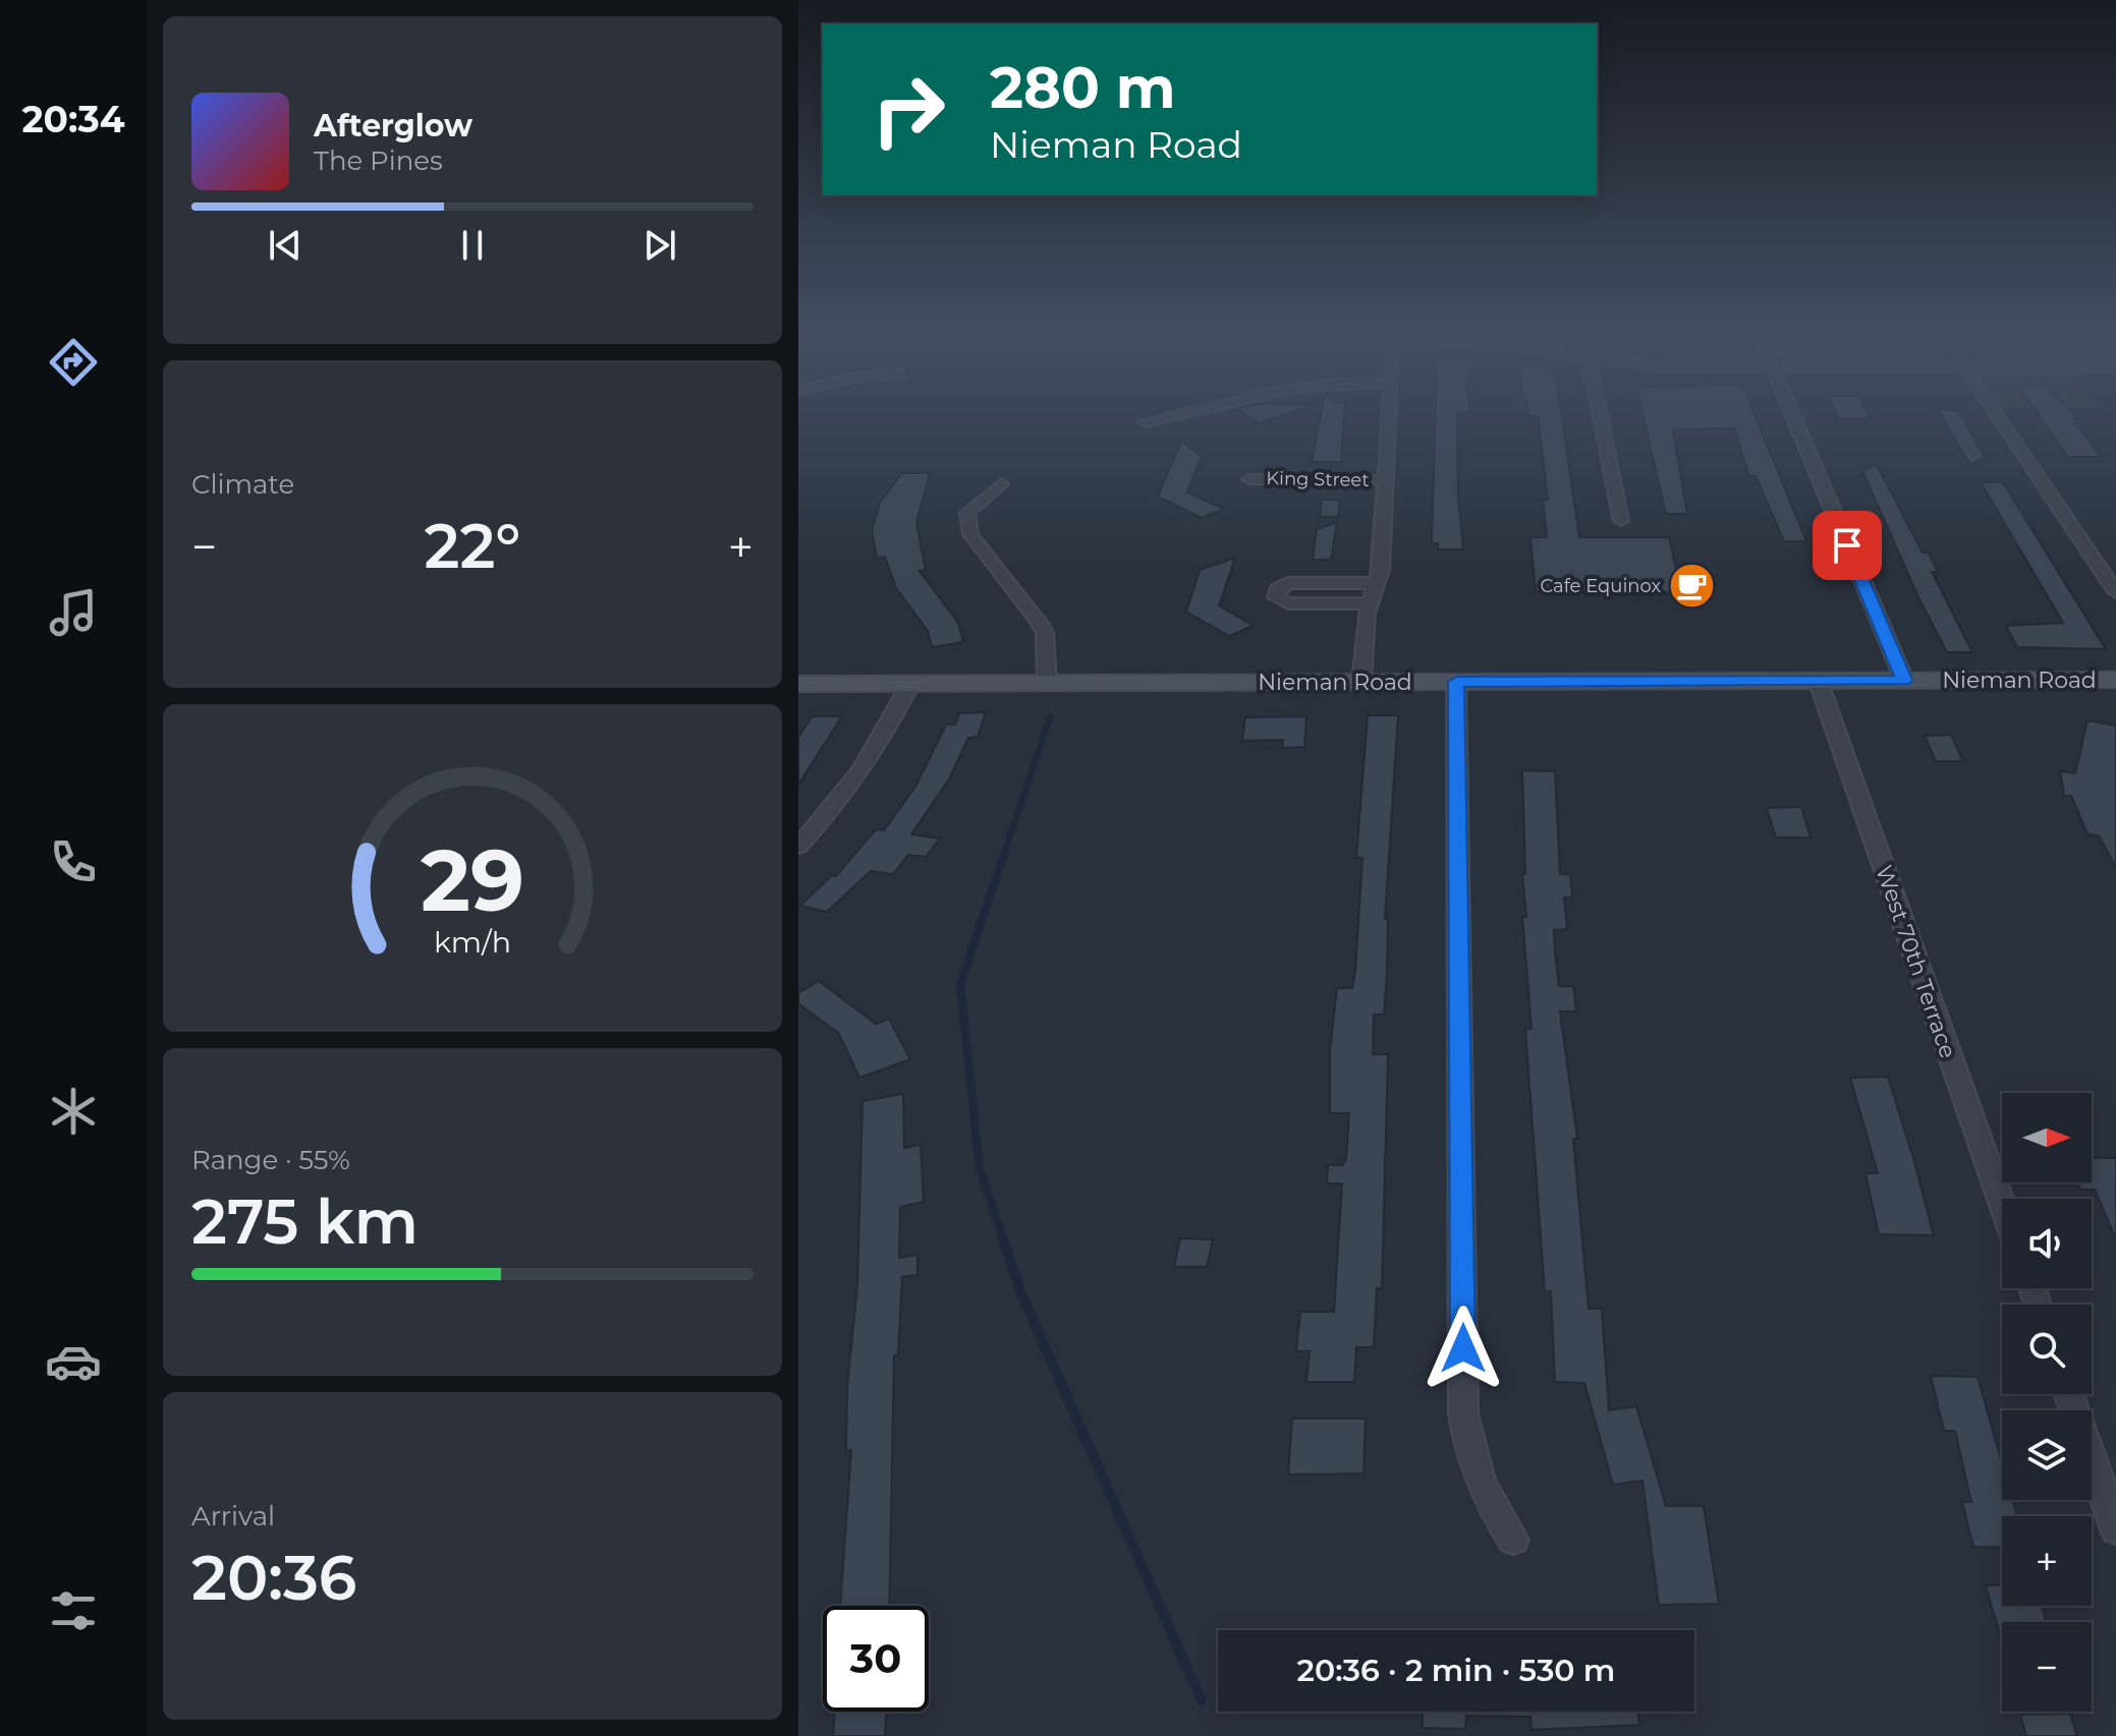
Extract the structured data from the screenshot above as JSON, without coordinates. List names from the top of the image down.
{
  "streets": {
    "main road": ["Nieman Road"],
    "street": ["King Street", "West 70th Terrace"]
  },
  "crossings": [
    ["Nieman Road", "West 70th Terrace"]
  ],
  "places": {
    "cafe": ["Cafe Equinox"]
  },
  "north": "right",
  "page": {
    "tabs": "20:34",
    "turn": ["280 m", "Nieman Road"],
    "song": ["Afterglow", "The Pines"],
    "tile": [
      "Climate",
      ["Range · 55%", "275 km"],
      ["Arrival", "20:36"]
    ],
    "heat": ["−", "22°", "+"],
    "map_buttons": ["+", "−"],
    "limit": "30",
    "trip": "20:36 · 2 min · 530 m",
    "gauge": ["29", "km/h"]
  }
}
